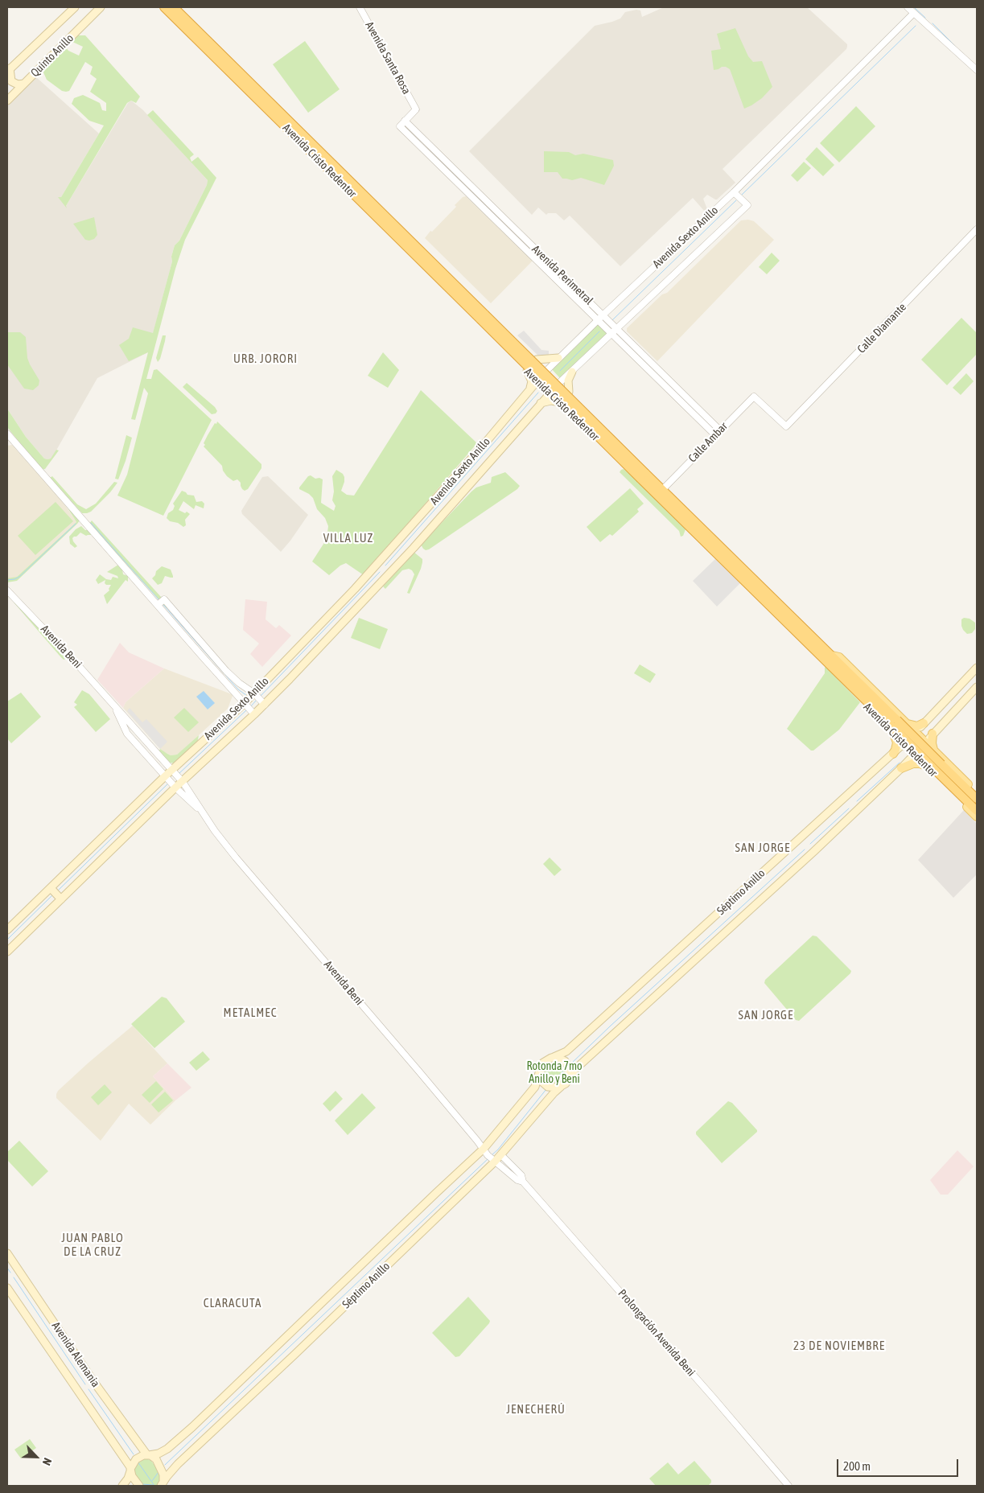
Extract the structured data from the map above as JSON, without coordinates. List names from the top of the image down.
{
  "streets": {
    "highway": ["Avenida Cristo Redentor"],
    "main road": [
      "Quinto Anillo",
      "Avenida Sexto Anillo",
      "Séptimo Anillo",
      "Avenida Alemania"
    ],
    "street": [
      "Avenida Santa Rosa",
      "Avenida Perimetral",
      "Calle Diamante",
      "Calle Ambar",
      "Avenida Beni",
      "Prolongación Avenida Beni"
    ]
  },
  "crossings": [
    ["Avenida Santa Rosa", "Avenida Perimetral"],
    ["Avenida Cristo Redentor", "Avenida Sexto Anillo"],
    ["Avenida Cristo Redentor", "Calle Ambar"],
    ["Avenida Cristo Redentor", "Séptimo Anillo"],
    ["Avenida Sexto Anillo", "Avenida Perimetral"],
    ["Avenida Sexto Anillo", "Avenida Beni"],
    ["Avenida Perimetral", "Calle Ambar"],
    ["Calle Diamante", "Calle Ambar"],
    ["Avenida Beni", "Séptimo Anillo"],
    ["Avenida Beni", "Prolongación Avenida Beni"],
    ["Séptimo Anillo", "Prolongación Avenida Beni"],
    ["Séptimo Anillo", "Avenida Alemania"]
  ],
  "districts": [
    "URB. JORORI",
    "VILLA LUZ",
    "SAN JORGE",
    "METALMEC",
    "SAN JORGE",
    "JUAN PABLO DE LA CRUZ",
    "CLARACUTA",
    "23 DE NOVIEMBRE",
    "JENECHERÚ"
  ],
  "parks": ["Rotonda 7mo Anillo y Beni"],
  "scale_bar": "200 m",
  "north": "bottom right"
}
